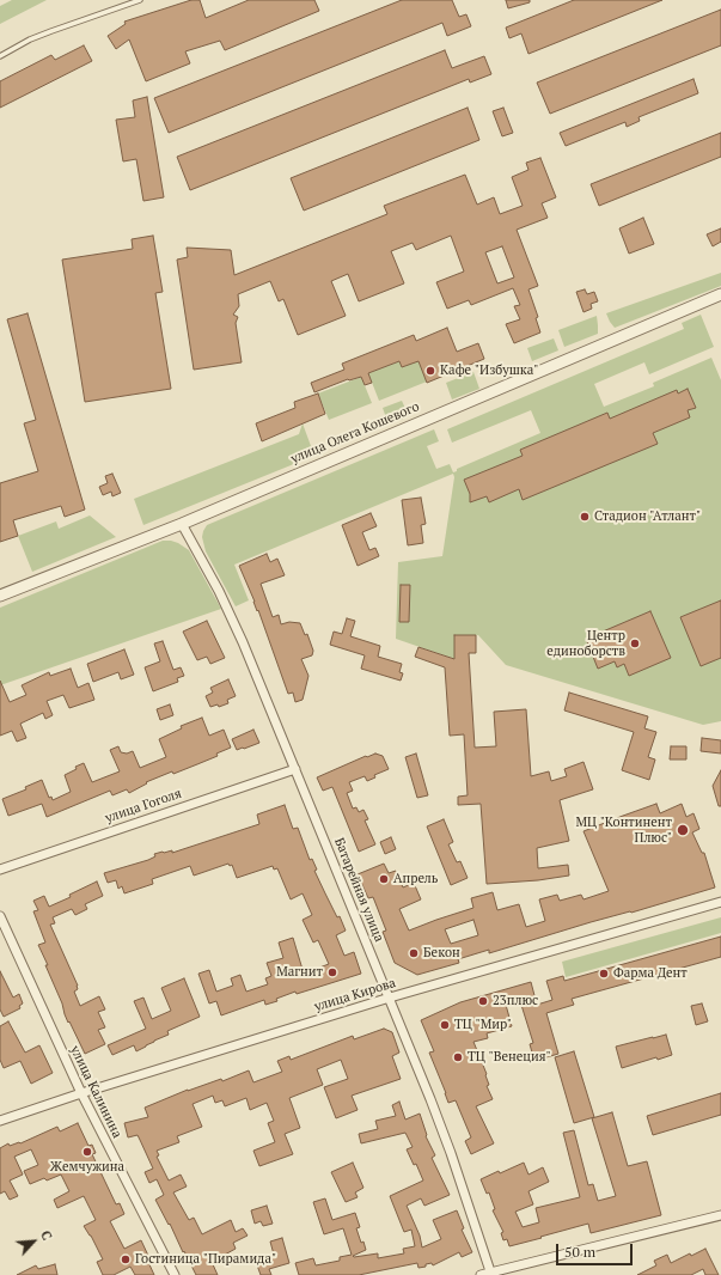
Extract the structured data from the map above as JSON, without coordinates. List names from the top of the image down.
{
  "streets": {
    "street": [
      "улица Олега Кошевого",
      "улица Гоголя",
      "Батарейная улица",
      "улица Кирова",
      "улица Калинина"
    ]
  },
  "crossings": [
    ["улица Олега Кошевого", "Батарейная улица"],
    ["улица Гоголя", "Батарейная улица"],
    ["Батарейная улица", "улица Кирова"],
    ["улица Кирова", "улица Калинина"]
  ],
  "places": [
    "Кафе \"Избушка\"",
    "Стадион \"Атлант\"",
    "Центр единоборств",
    "МЦ \"Континент Плюс\"",
    "Апрель",
    "Бекон",
    "Магнит",
    "Фарма Дент",
    "23плюс",
    "ТЦ \"Мир\"",
    "ТЦ \"Венеция\"",
    "Жемчужина",
    "Гостиница \"Пирамида\""
  ],
  "scale_bar": "50 m",
  "north": "top right"
}
